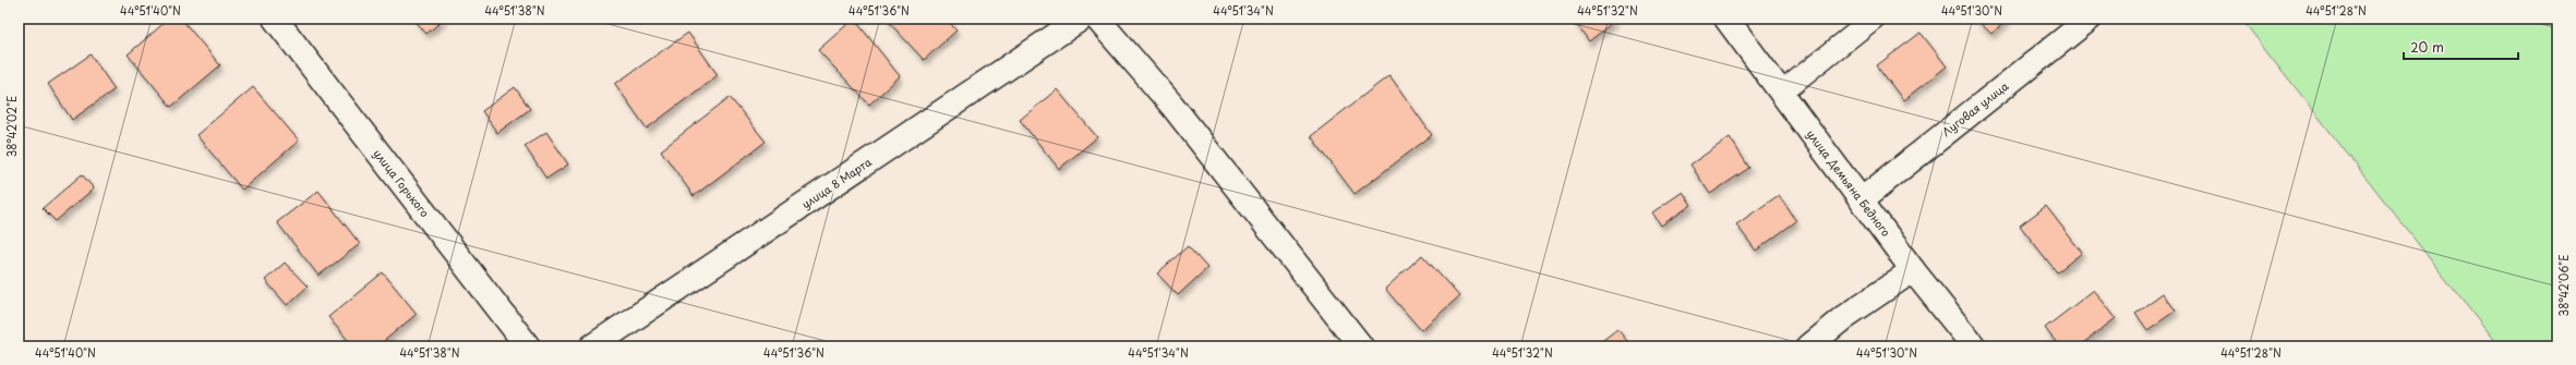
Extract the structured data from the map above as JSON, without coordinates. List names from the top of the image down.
{
  "streets": {
    "street": [
      "Луговая улица",
      "улица Горького",
      "улица 8 Марта",
      "улица Демьяна Бедного"
    ]
  },
  "crossings": [
    ["Луговая улица", "улица Демьяна Бедного"]
  ],
  "scale_bar": "20 m",
  "coordinates": [
    "44°51'40\"N",
    "44°51'38\"N",
    "44°51'36\"N",
    "44°51'34\"N",
    "44°51'32\"N",
    "44°51'30\"N",
    "44°51'28\"N",
    "38°42'02\"E",
    "38°42'06\"E"
  ]
}
